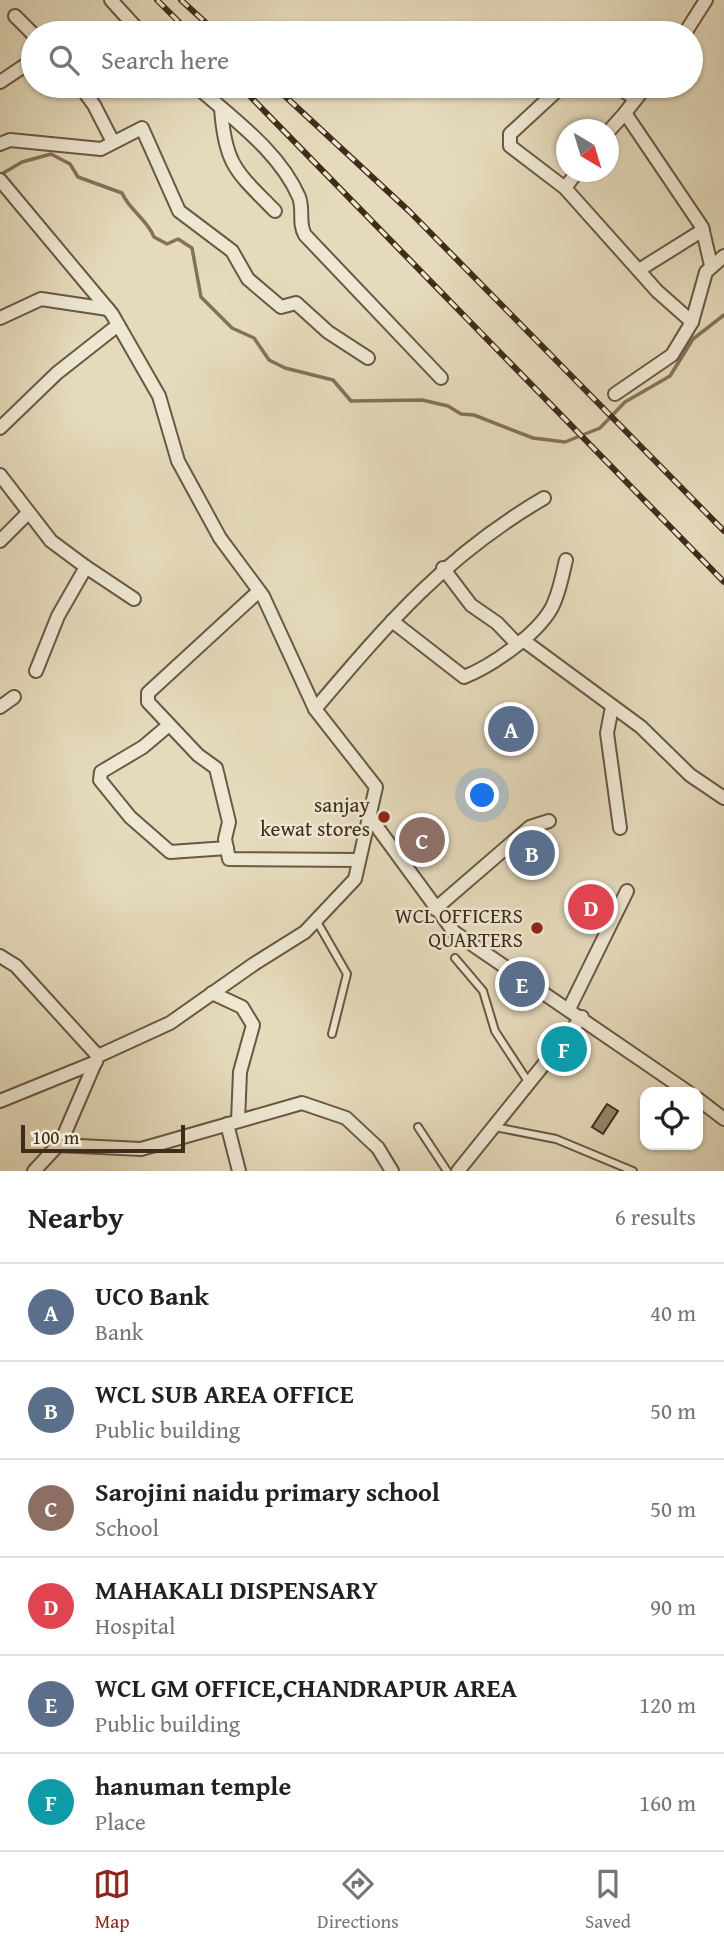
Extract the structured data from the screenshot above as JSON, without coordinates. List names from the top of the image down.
{
  "places": ["sanjay kewat stores", "WCL OFFICERS QUARTERS"],
  "scale_bar": "100 m",
  "north": "bottom right",
  "page": {
    "search": "Search here",
    "pins": [
      "A",
      "C",
      "B",
      "D",
      "E",
      "F"
    ],
    "scale": "100 m",
    "heading": ["Nearby", "6 results"],
    "list": [
      {
        "mark": "A",
        "name": "UCO Bank",
        "note": "Bank",
        "value": "40 m"
      },
      {
        "mark": "B",
        "name": "WCL SUB AREA OFFICE",
        "note": "Public building",
        "value": "50 m"
      },
      {
        "mark": "C",
        "name": "Sarojini naidu primary school",
        "note": "School",
        "value": "50 m"
      },
      {
        "mark": "D",
        "name": "MAHAKALI DISPENSARY",
        "note": "Hospital",
        "value": "90 m"
      },
      {
        "mark": "E",
        "name": "WCL GM OFFICE,CHANDRAPUR AREA",
        "note": "Public building",
        "value": "120 m"
      },
      {
        "mark": "F",
        "name": "hanuman temple",
        "note": "Place",
        "value": "160 m"
      }
    ],
    "nav": ["Map", "Directions", "Saved"]
  }
}
